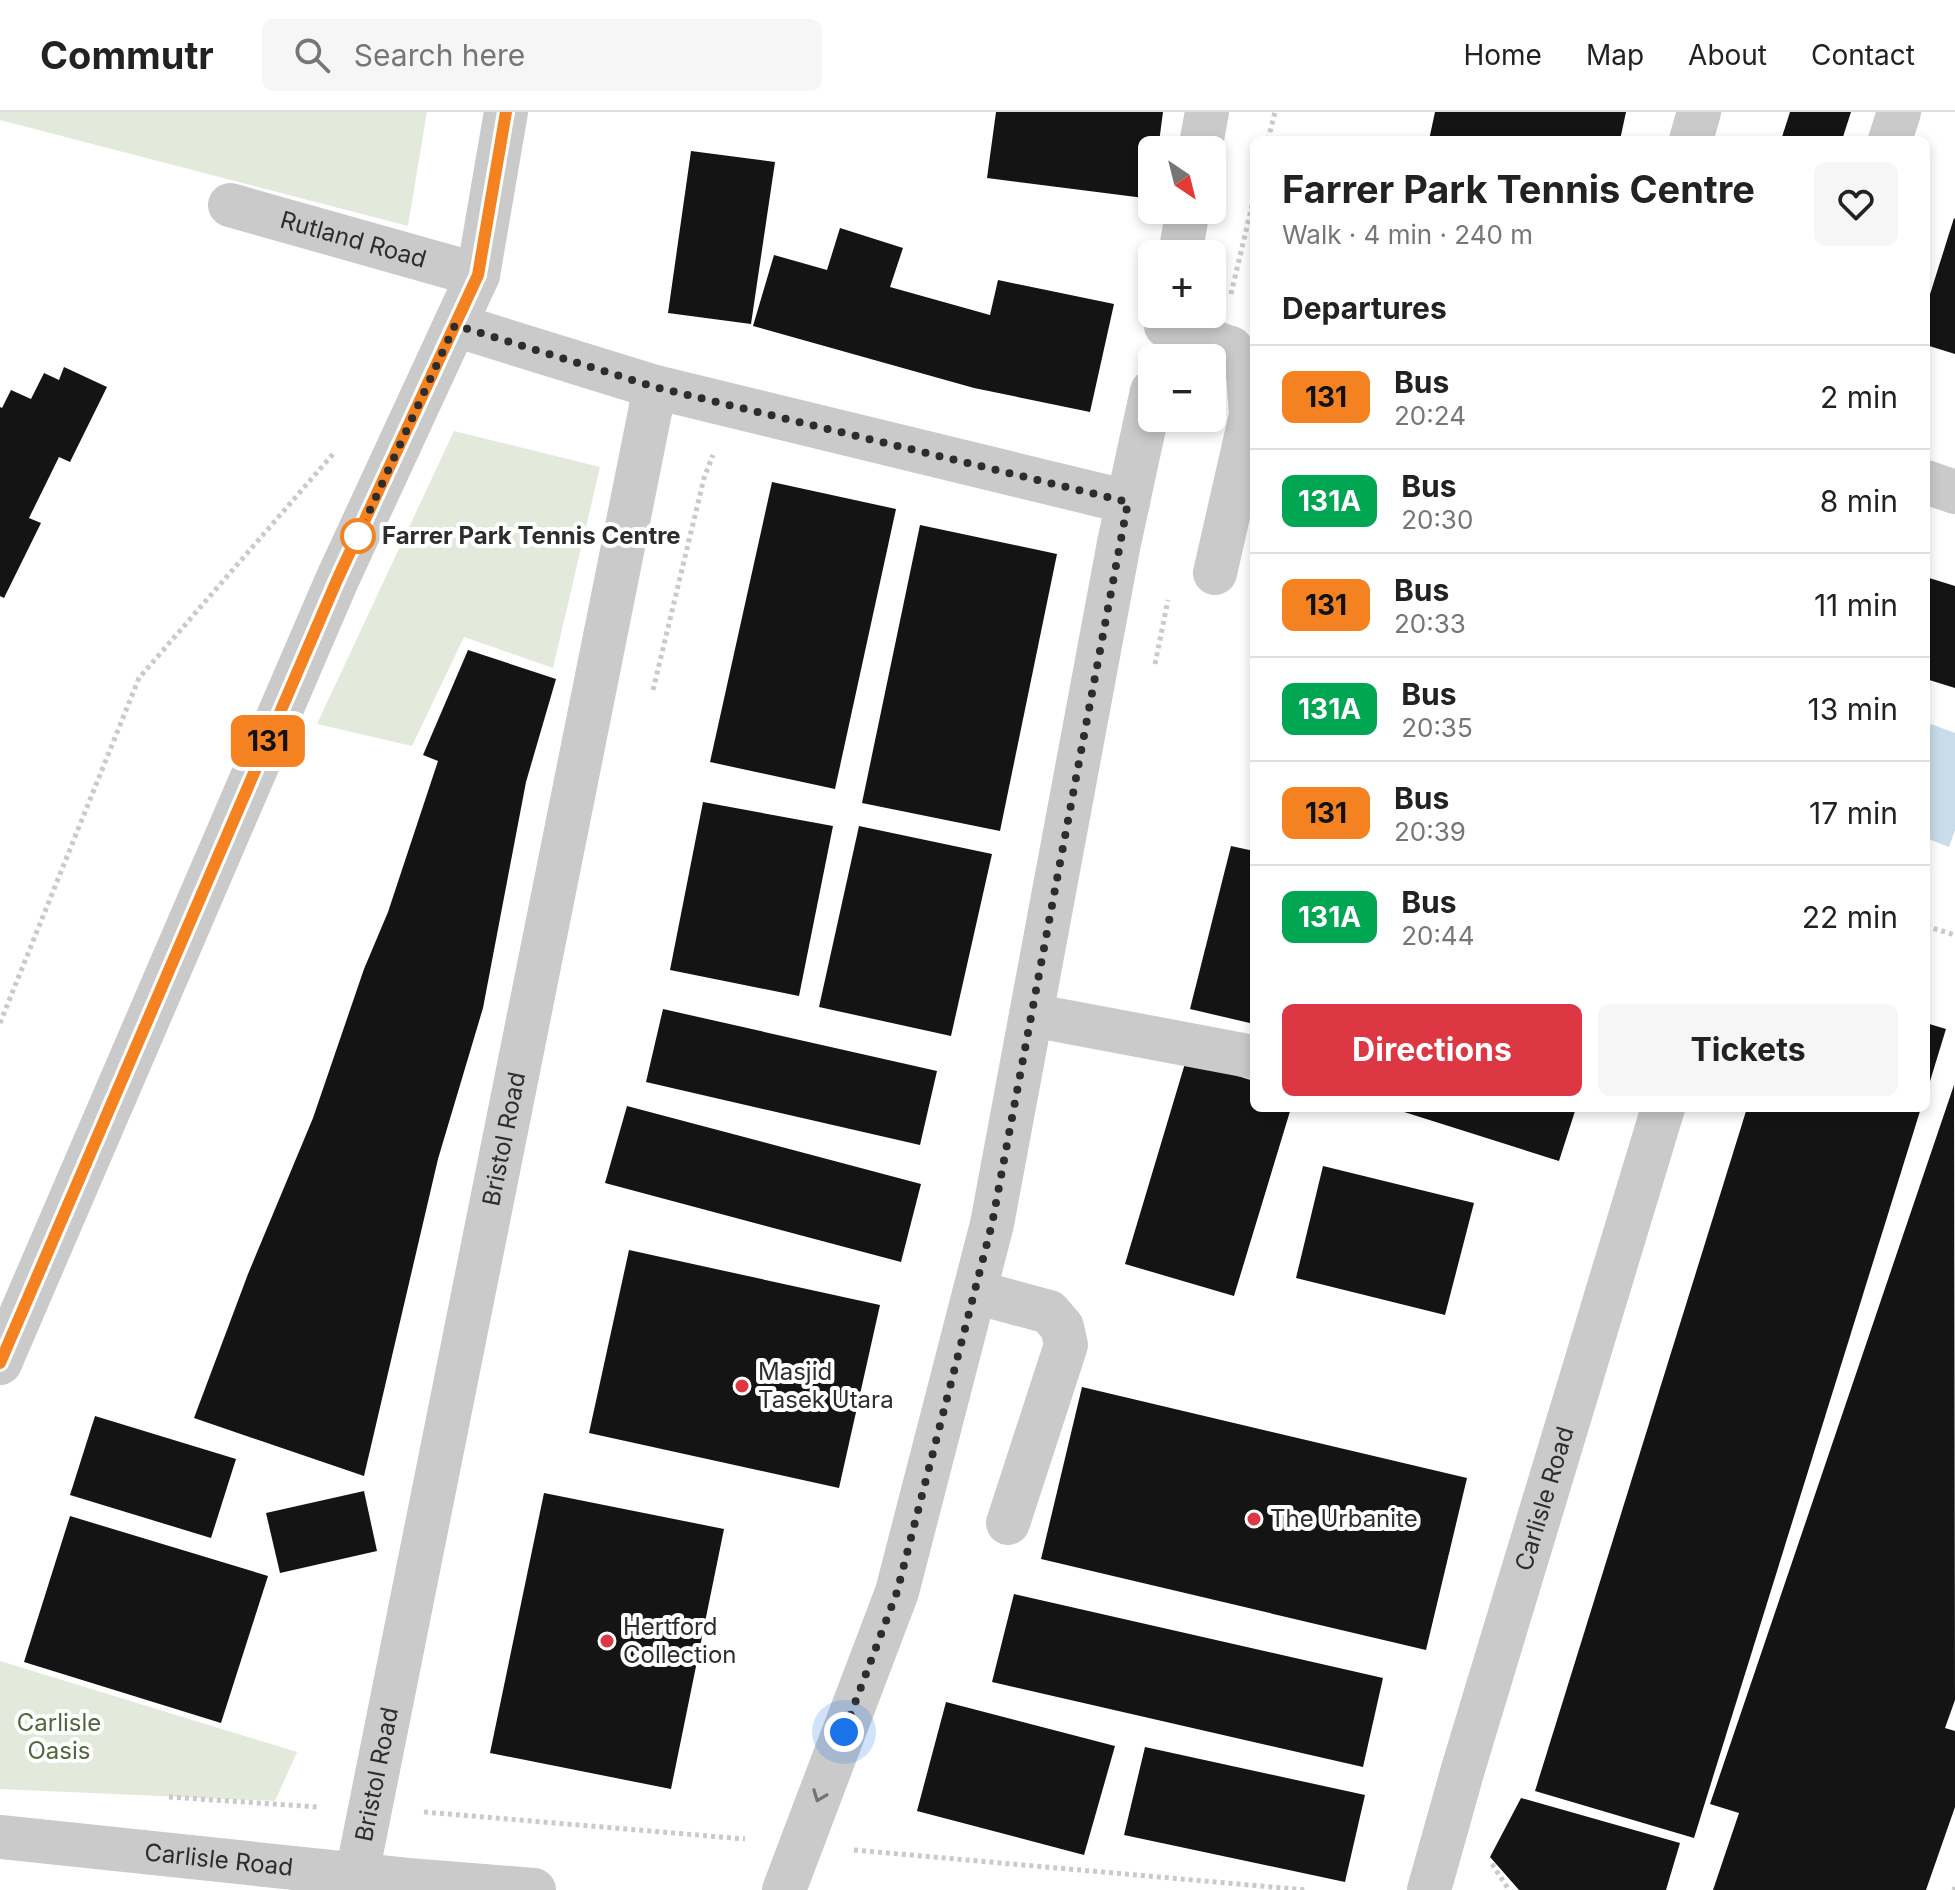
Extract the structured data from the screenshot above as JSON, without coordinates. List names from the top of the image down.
{
  "streets": {
    "street": ["Rutland Road", "Bristol Road", "Carlisle Road"]
  },
  "crossings": [
    ["Bristol Road", "Carlisle Road"]
  ],
  "parks": ["Carlisle Oasis"],
  "places": [
    "Farrer Park Tennis Centre",
    "Masjid Tasek Utara",
    "The Urbanite",
    "Hertford Collection"
  ],
  "lines": ["bus line 131"],
  "north": "bottom right",
  "page": {
    "header": "Commutr",
    "search": "Search here",
    "nav": [
      "Home",
      "Map",
      "About",
      "Contact"
    ],
    "on_map": "131",
    "map_buttons": ["+", "−"],
    "heading": [
      ["Farrer Park Tennis Centre", "Walk · 4 min · 240 m"],
      "Departures"
    ],
    "list": [
      {
        "mark": "131",
        "name": "Bus",
        "note": "20:24",
        "value": "2 min"
      },
      {
        "mark": "131A",
        "name": "Bus",
        "note": "20:30",
        "value": "8 min"
      },
      {
        "mark": "131",
        "name": "Bus",
        "note": "20:33",
        "value": "11 min"
      },
      {
        "mark": "131A",
        "name": "Bus",
        "note": "20:35",
        "value": "13 min"
      },
      {
        "mark": "131",
        "name": "Bus",
        "note": "20:39",
        "value": "17 min"
      },
      {
        "mark": "131A",
        "name": "Bus",
        "note": "20:44",
        "value": "22 min"
      }
    ],
    "buttons": ["Directions", "Tickets"]
  }
}
